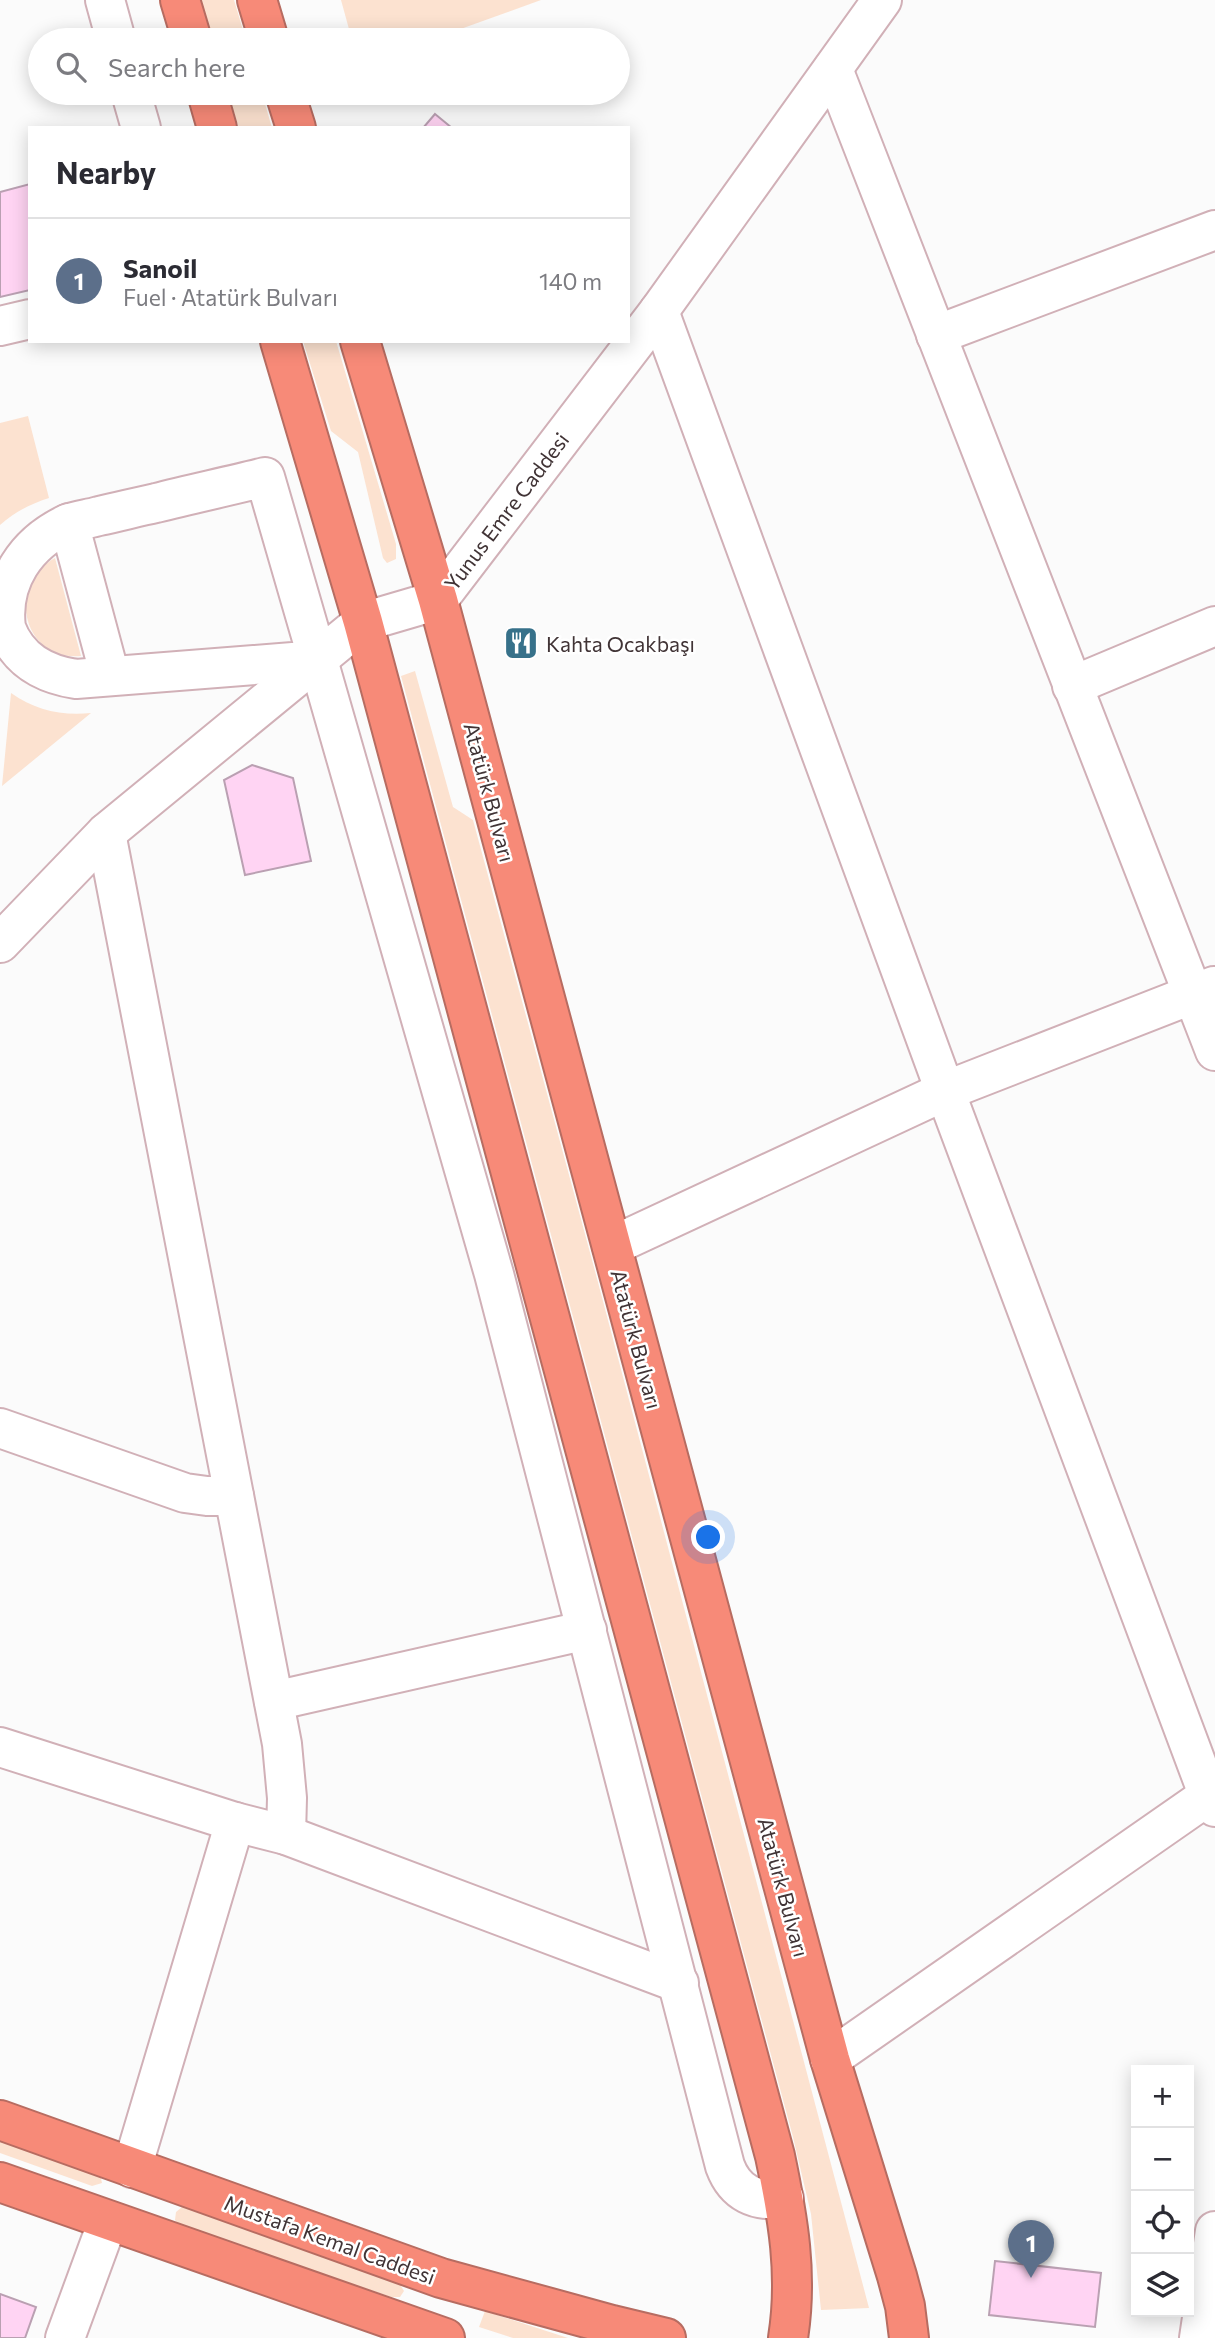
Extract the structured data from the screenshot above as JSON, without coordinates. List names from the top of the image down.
{
  "streets": {
    "highway": ["Atatürk Bulvarı", "Mustafa Kemal Caddesi"],
    "street": ["Yunus Emre Caddesi"]
  },
  "crossings": [
    ["Yunus Emre Caddesi", "Atatürk Bulvarı"]
  ],
  "places": {
    "restaurant": ["Kahta Ocakbaşı"]
  },
  "page": {
    "search": "Search here",
    "heading": "Nearby",
    "list": [
      {
        "mark": "1",
        "name": "Sanoil",
        "note": "Fuel · Atatürk Bulvarı",
        "value": "140 m"
      }
    ],
    "map_buttons": ["+", "−"],
    "pins": "1"
  }
}
